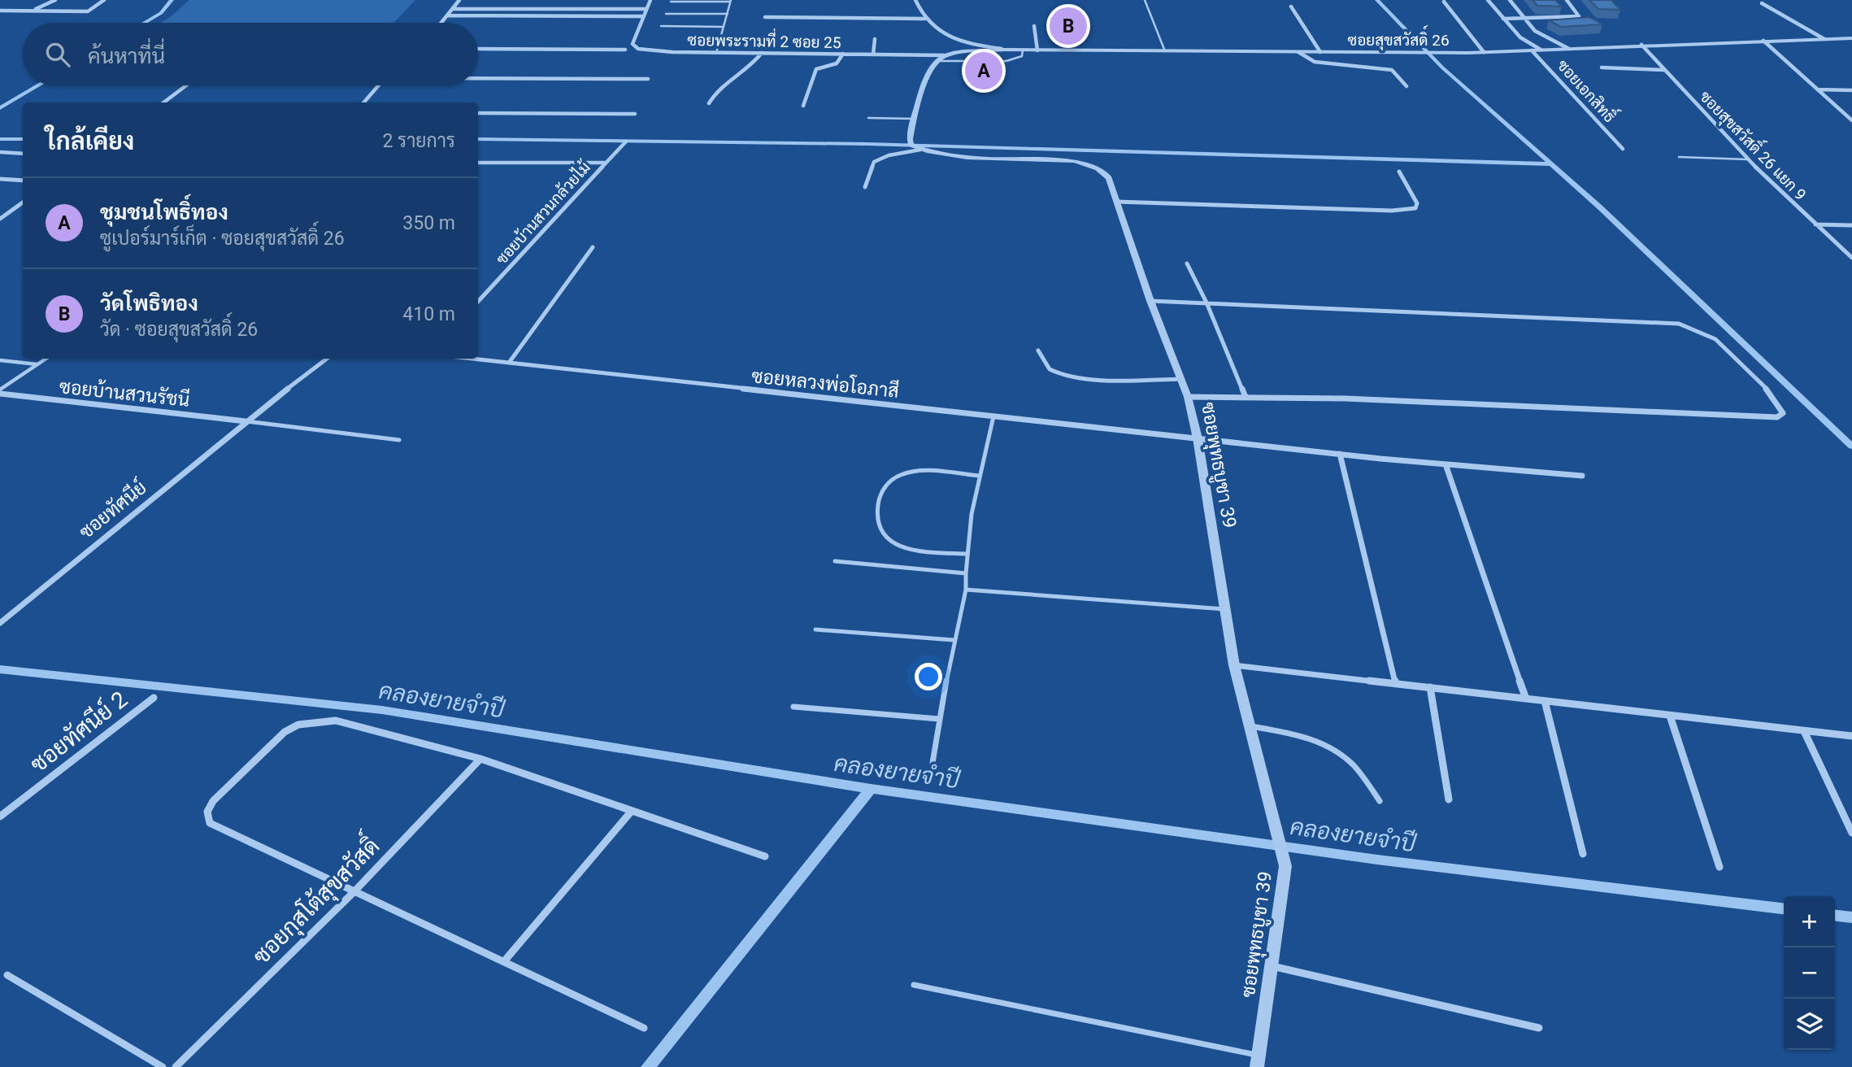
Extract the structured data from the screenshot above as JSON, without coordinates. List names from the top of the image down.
{
  "streets": {
    "street": [
      "ซอยสุขสวัสดิ์ 26",
      "ซอยพระรามที่ 2 ซอย 25",
      "ซอยเอกสิทธิ์",
      "ซอยสุขสวัสดิ์ 26 แยก 9",
      "ซอยบ้านสวนกล้วยไม้",
      "ซอยหลวงพ่อโอภาสี",
      "ซอยบ้านสวนรัชนี",
      "ซอยพุทธบูชา 39",
      "ซอยทัศนีย์",
      "ซอยทัศนีย์ 2",
      "ซอยกุสโต้สุขสวัสดิ์"
    ]
  },
  "crossings": [
    ["ซอยสุขสวัสดิ์ 26", "ซอยพระรามที่ 2 ซอย 25"],
    ["ซอยสุขสวัสดิ์ 26", "ซอยเอกสิทธิ์"],
    ["ซอยสุขสวัสดิ์ 26", "ซอยสุขสวัสดิ์ 26 แยก 9"],
    ["ซอยหลวงพ่อโอภาสี", "ซอยพุทธบูชา 39"],
    ["ซอยบ้านสวนรัชนี", "ซอยทัศนีย์"]
  ],
  "water": ["คลองยายจำปี"],
  "page": {
    "pins": ["B", "A"],
    "search": "ค้นหาที่นี่",
    "heading": ["ใกล้เคียง", "2 รายการ"],
    "list": [
      {
        "mark": "A",
        "name": "ชุมชนโพธิ์ทอง",
        "note": "ซูเปอร์มาร์เก็ต · ซอยสุขสวัสดิ์ 26",
        "value": "350 m"
      },
      {
        "mark": "B",
        "name": "วัดโพธิทอง",
        "note": "วัด · ซอยสุขสวัสดิ์ 26",
        "value": "410 m"
      }
    ],
    "map_buttons": ["+", "−"]
  }
}
